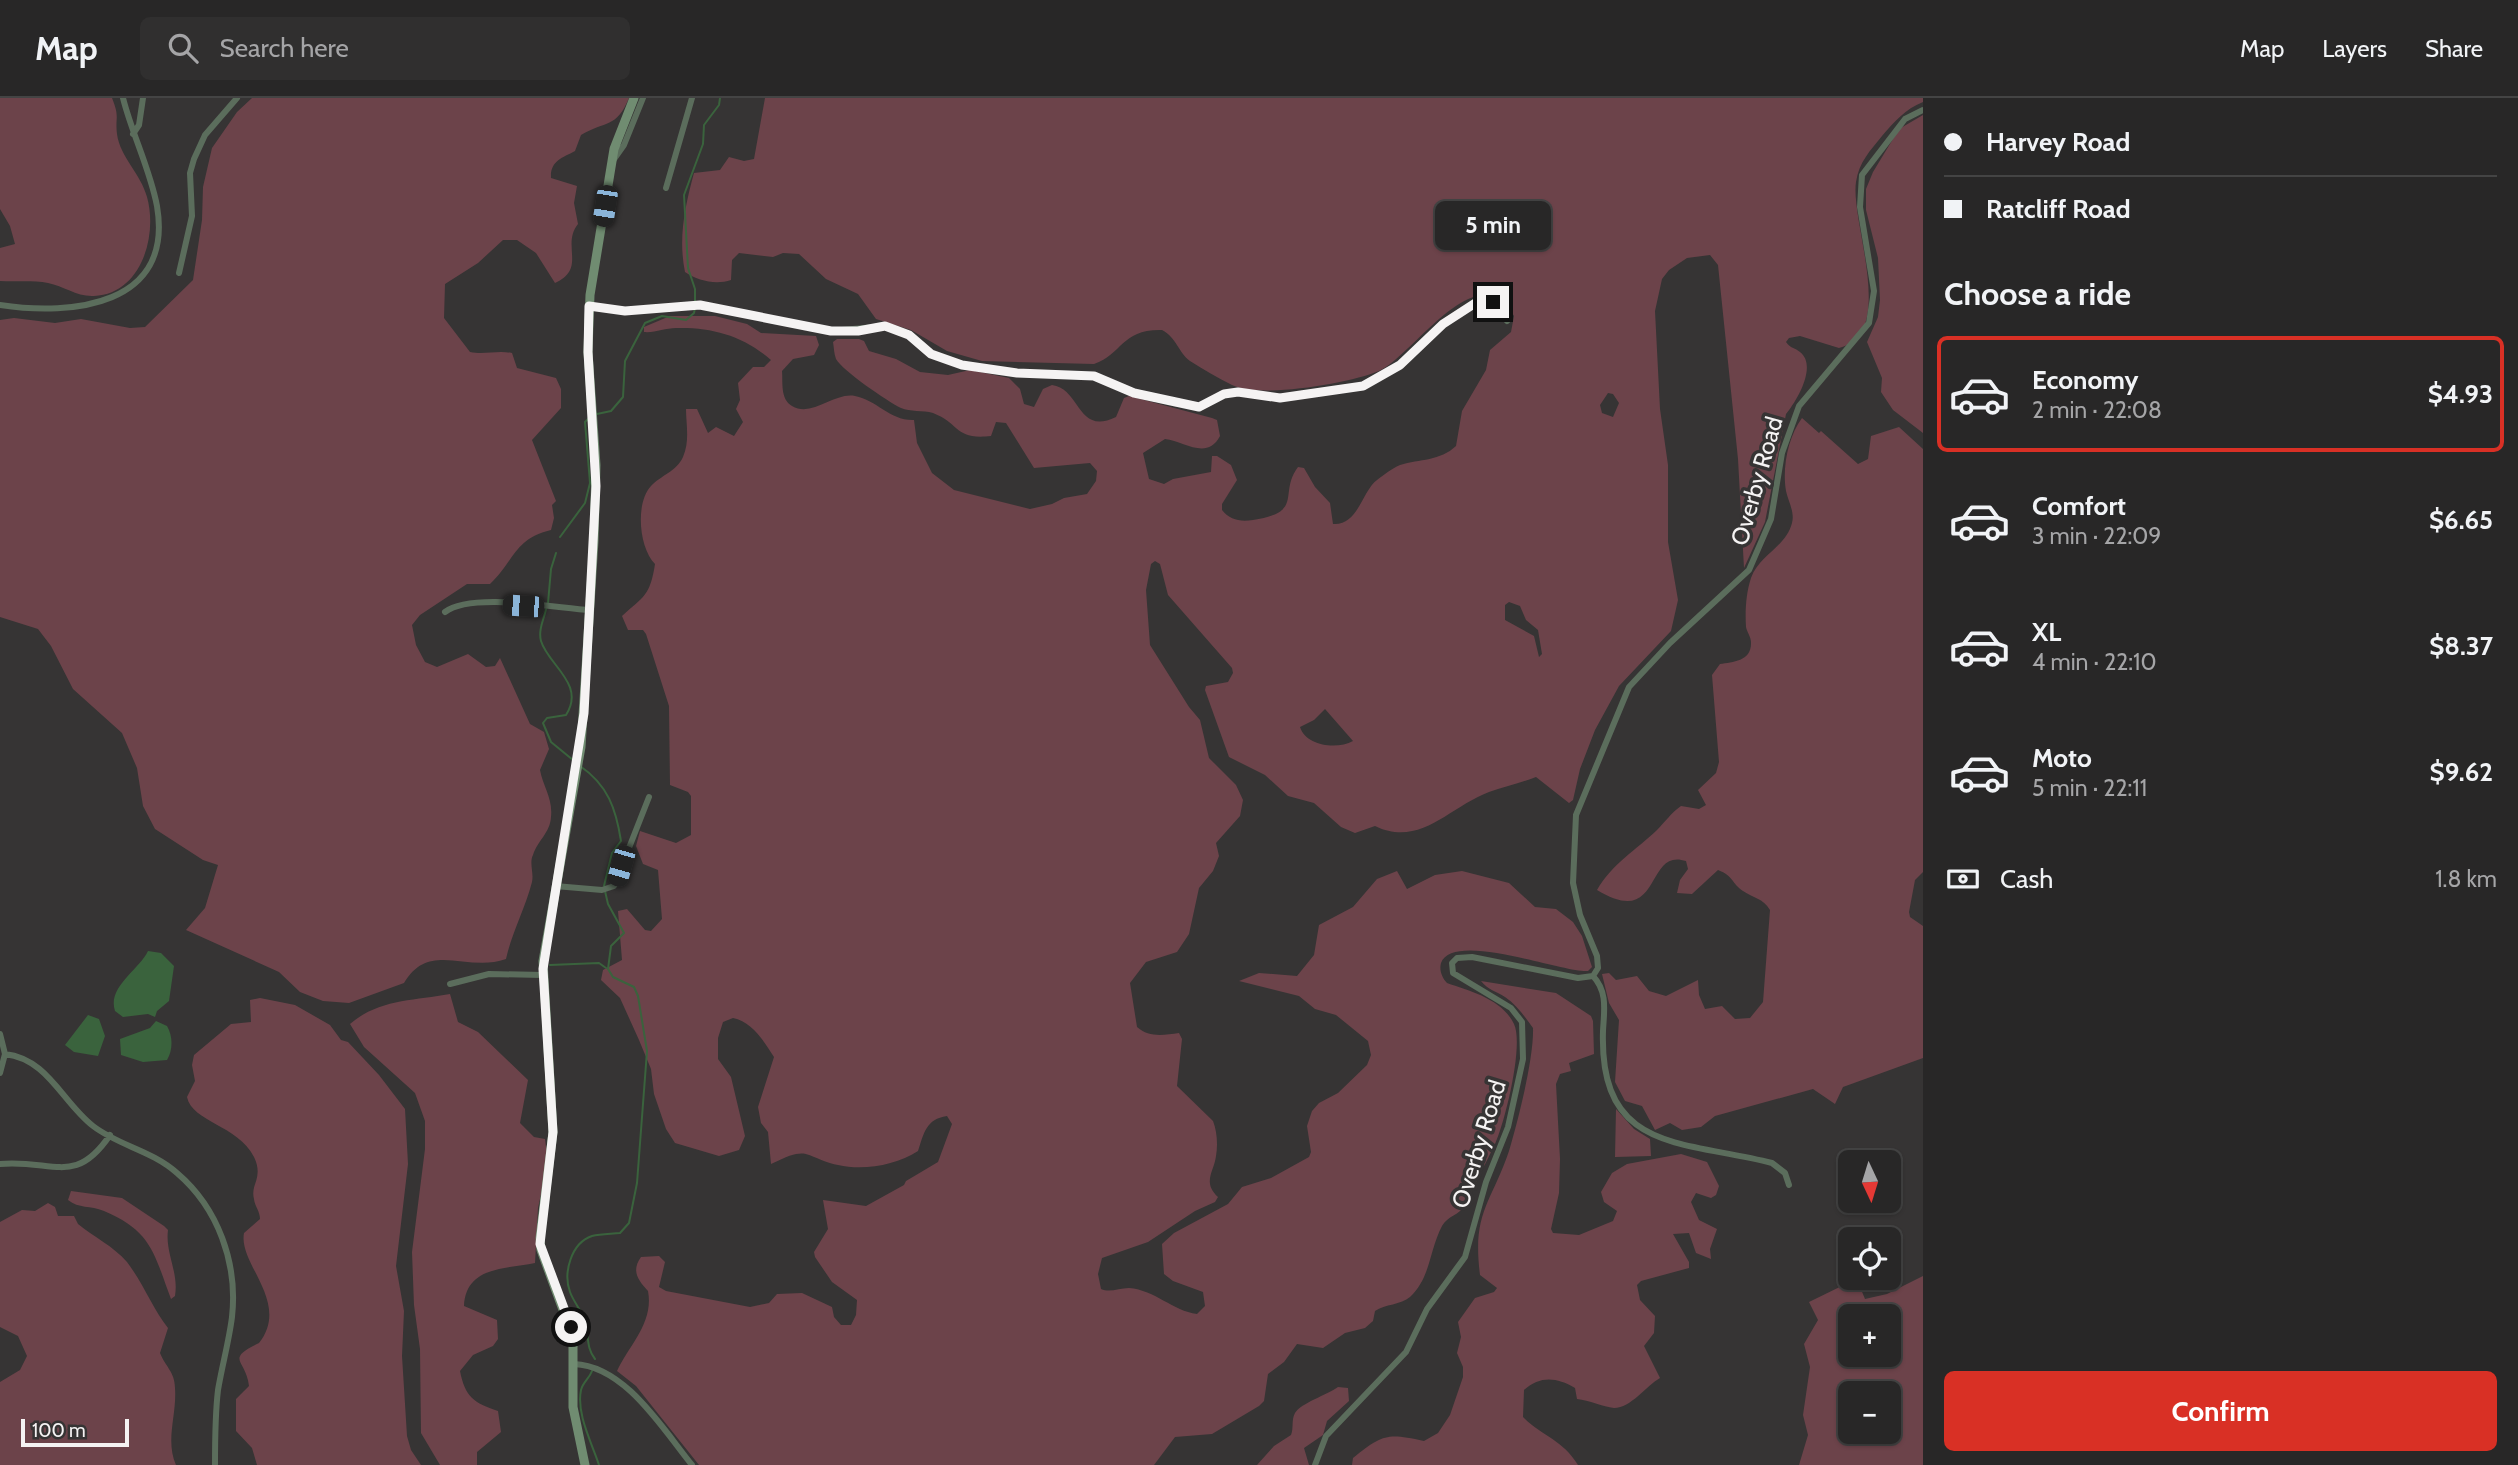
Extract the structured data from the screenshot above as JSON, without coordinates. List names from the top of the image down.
{
  "streets": {
    "street": ["Overby Road"]
  },
  "scale_bar": "100 m",
  "north": "bottom",
  "page": {
    "header": "Map",
    "search": "Search here",
    "nav": ["Map", "Layers", "Share"],
    "banner": ["Harvey Road", "Ratcliff Road"],
    "bubble": "5 min",
    "heading": "Choose a ride",
    "list": [
      {
        "name": "Economy",
        "note": "2 min · 22:08",
        "value": "$4.93"
      },
      {
        "name": "Comfort",
        "note": "3 min · 22:09",
        "value": "$6.65"
      },
      {
        "name": "XL",
        "note": "4 min · 22:10",
        "value": "$8.37"
      },
      {
        "name": "Moto",
        "note": "5 min · 22:11",
        "value": "$9.62"
      }
    ],
    "pay": ["Cash", "1.8 km"],
    "map_buttons": ["+", "−"],
    "buttons": "Confirm",
    "scale": "100 m"
  }
}
